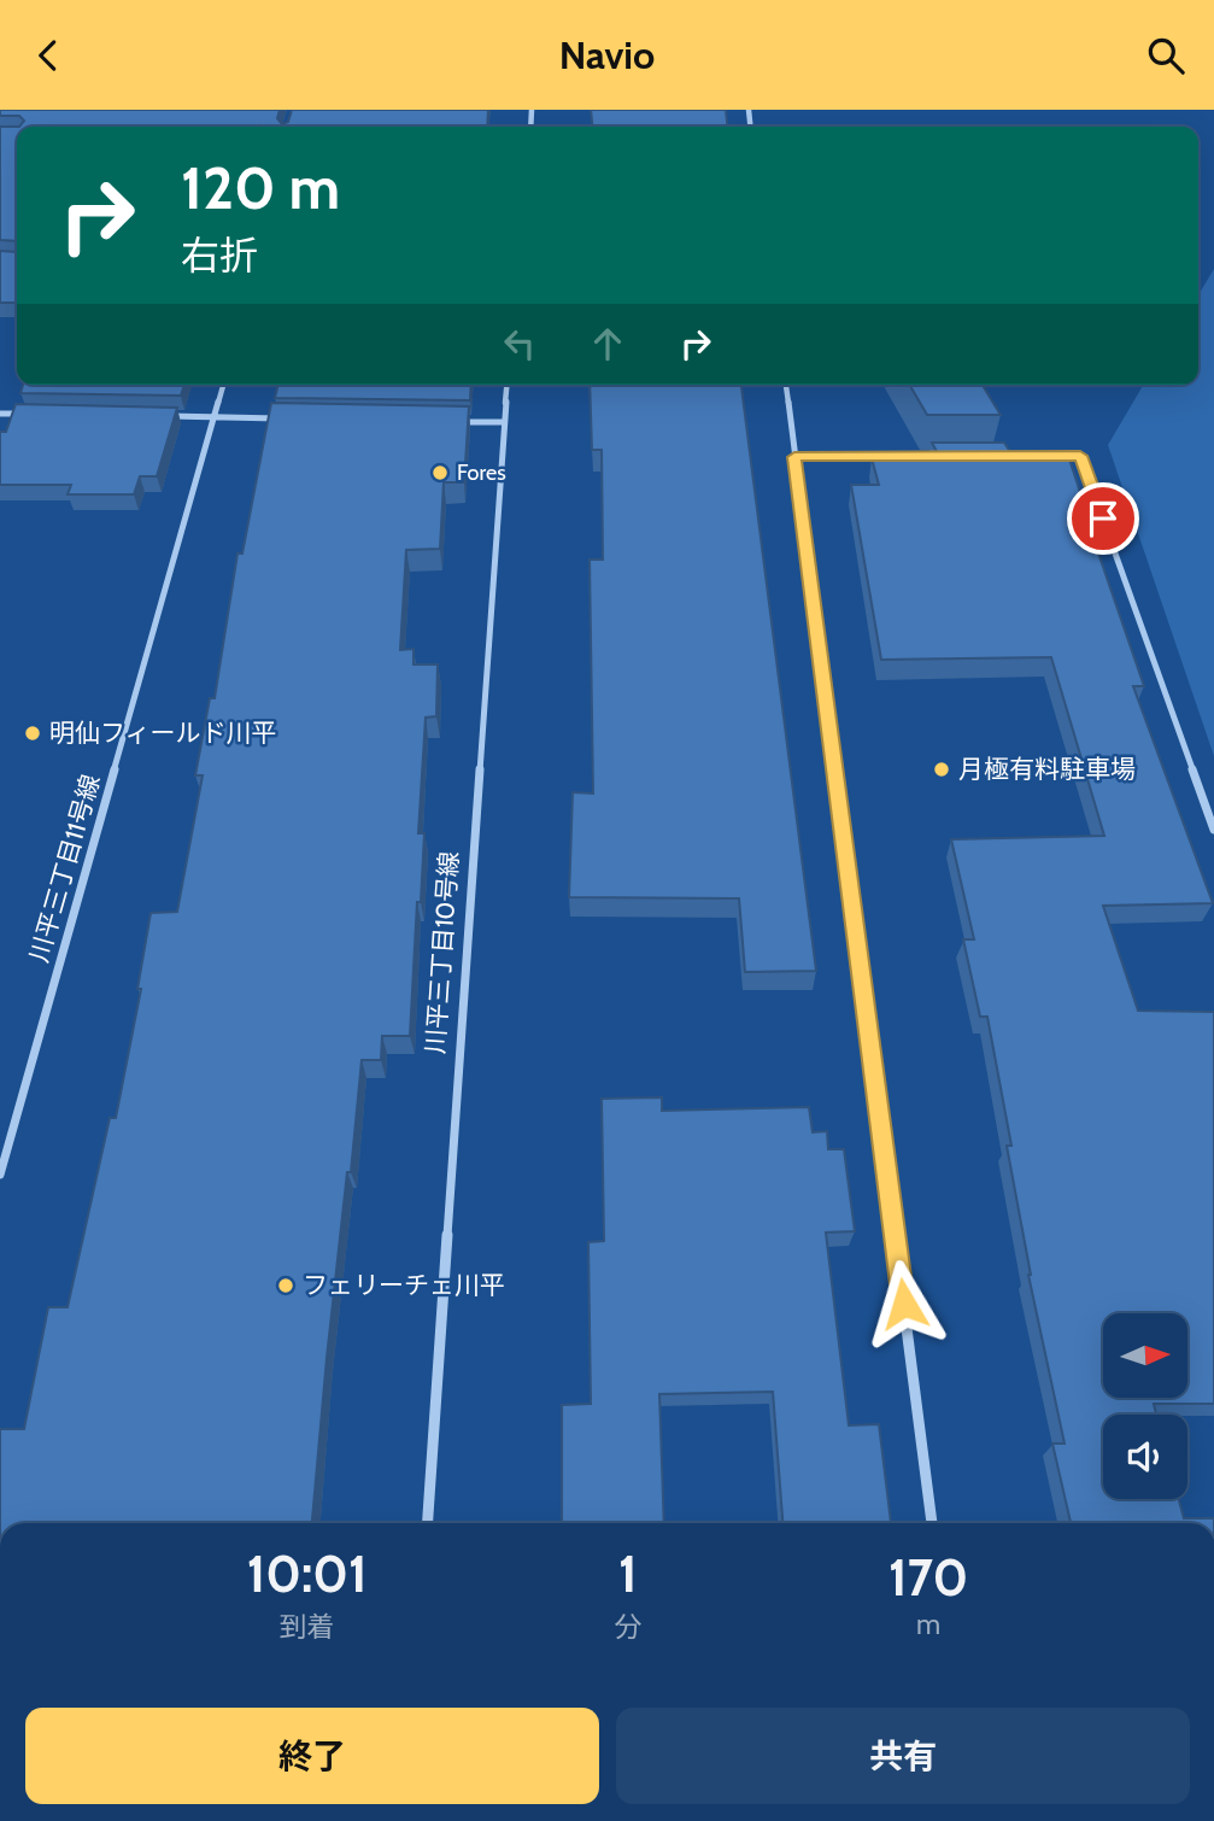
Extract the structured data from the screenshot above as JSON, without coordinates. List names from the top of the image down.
{
  "streets": {
    "street": ["川平三丁目11号線", "川平三丁目10号線"]
  },
  "places": [
    "Fores",
    "明仙フィールド川平",
    "月極有料駐車場",
    "フェリーチェ川平"
  ],
  "north": "right",
  "page": {
    "header": "Navio",
    "turn": ["120 m", "右折"],
    "eta": [
      "10:01",
      "到着",
      "1",
      "分",
      "170",
      "m"
    ],
    "buttons": ["終了", "共有"]
  }
}
